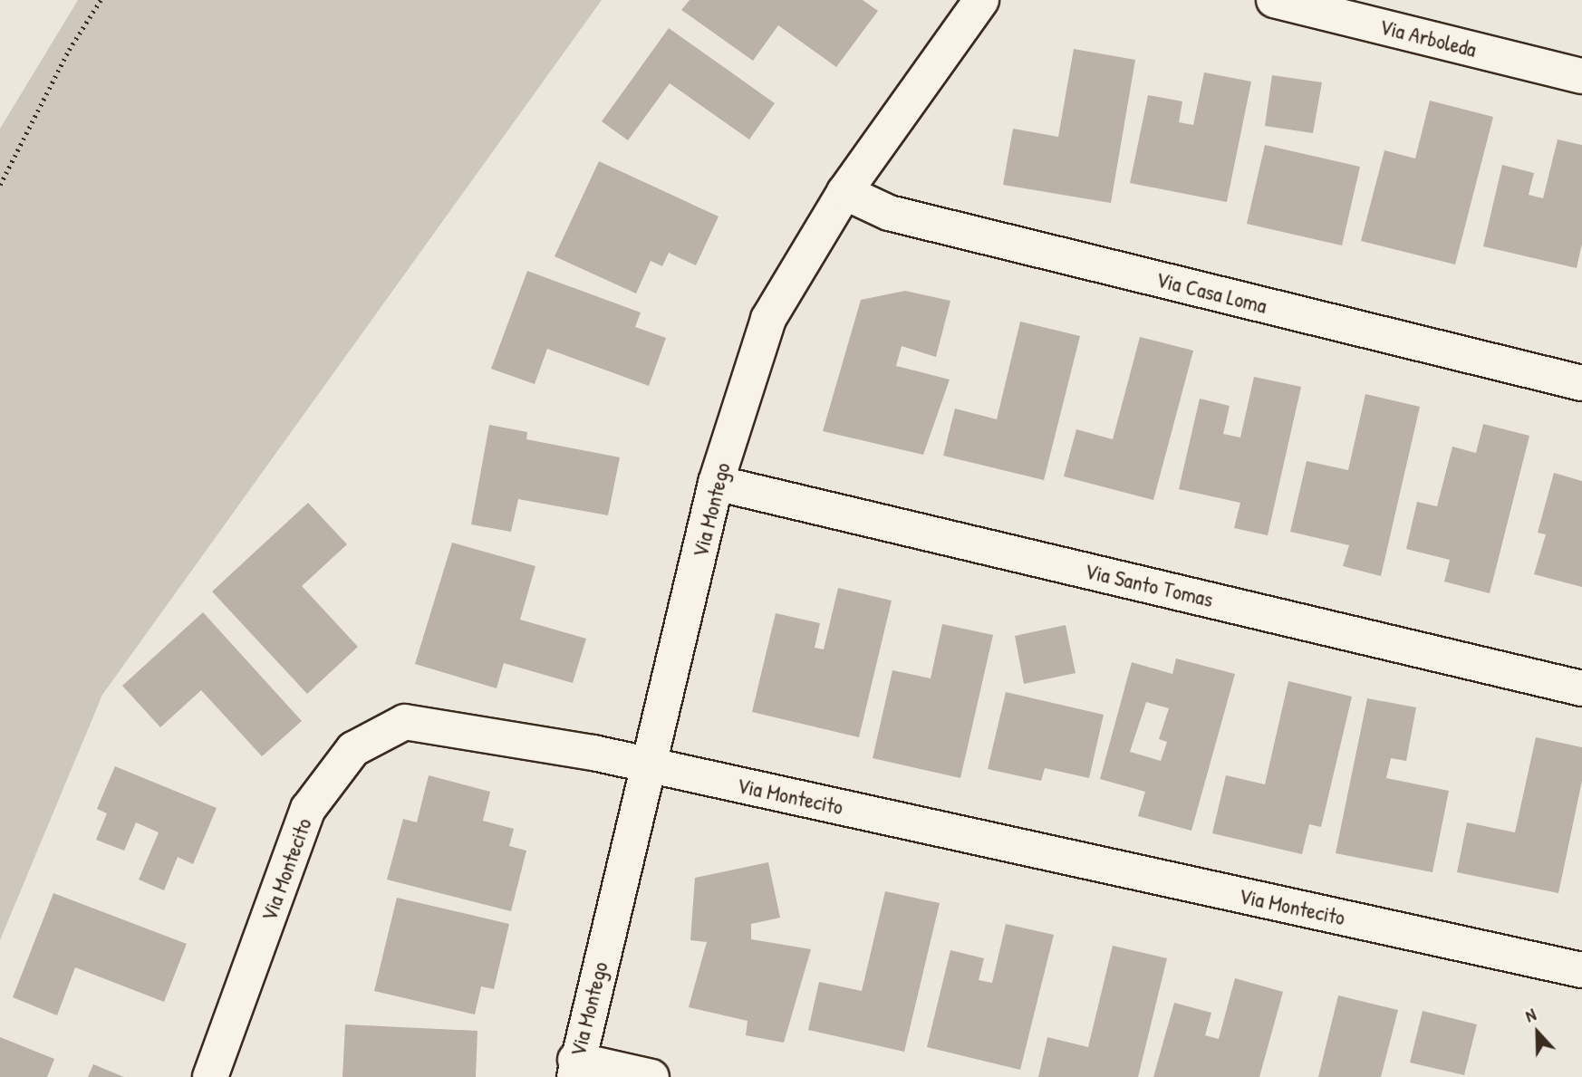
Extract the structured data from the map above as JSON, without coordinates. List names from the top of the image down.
{
  "streets": {
    "street": [
      "Via Arboleda",
      "Via Casa Loma",
      "Via Montego",
      "Via Santo Tomas",
      "Via Montecito"
    ]
  },
  "crossings": [
    ["Via Casa Loma", "Via Montego"],
    ["Via Montego", "Via Santo Tomas"],
    ["Via Montego", "Via Montecito"]
  ],
  "north": "top"
}
